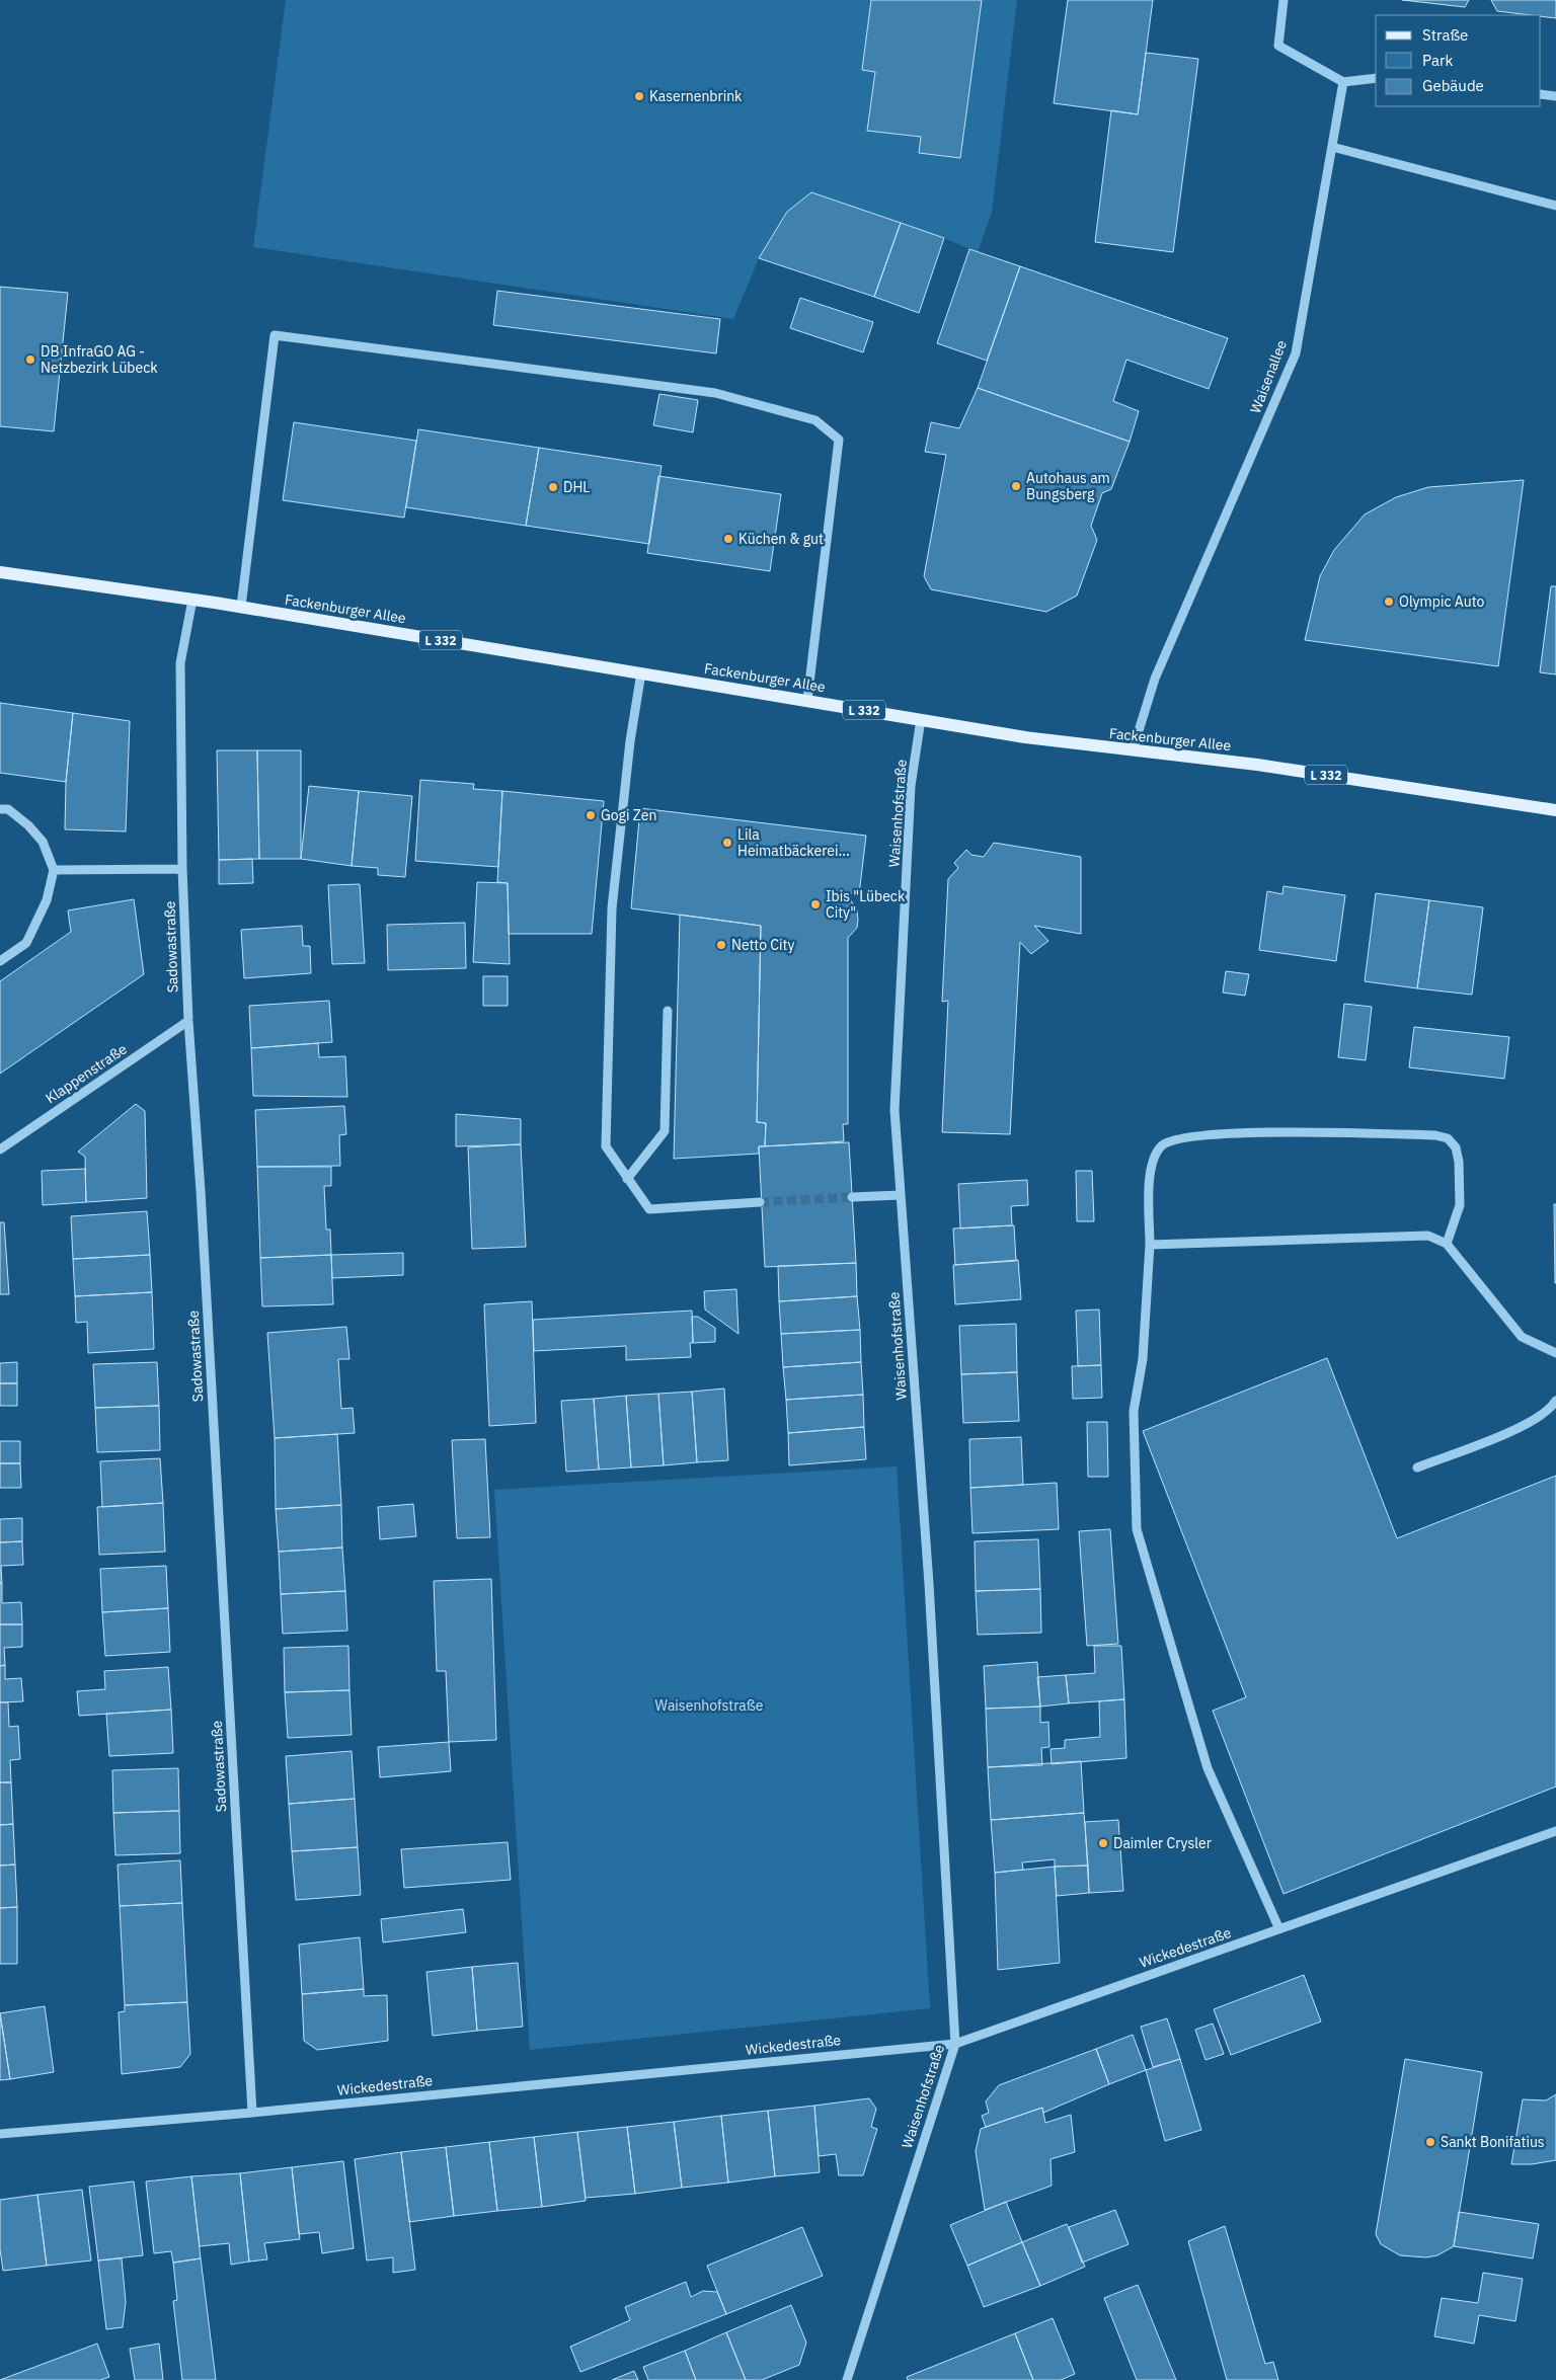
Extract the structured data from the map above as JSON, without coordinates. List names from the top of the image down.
{
  "streets": {
    "main road": ["Fackenburger Allee", "L 332"],
    "street": [
      "Waisenallee",
      "Waisenhofstraße",
      "Sadowastraße",
      "Klappenstraße",
      "Wickedestraße"
    ]
  },
  "crossings": [
    ["Waisenallee", "Fackenburger Allee"],
    ["Fackenburger Allee", "Waisenhofstraße"],
    ["Fackenburger Allee", "Sadowastraße"],
    ["Waisenhofstraße", "Wickedestraße"],
    ["Sadowastraße", "Klappenstraße"],
    ["Sadowastraße", "Wickedestraße"]
  ],
  "parks": ["Waisenhofstraße"],
  "places": [
    "Kasernenbrink",
    "DB InfraGO AG - Netzbezirk Lübeck",
    "Autohaus am Bungsberg",
    "DHL",
    "Küchen & gut",
    "Olympic Auto",
    "Gogi Zen",
    "Lila Heimatbäckerei...",
    "Ibis \"Lübeck City\"",
    "Netto City",
    "Daimler Crysler",
    "Sankt Bonifatius"
  ],
  "legend": ["Straße", "Park", "Gebäude"]
}
